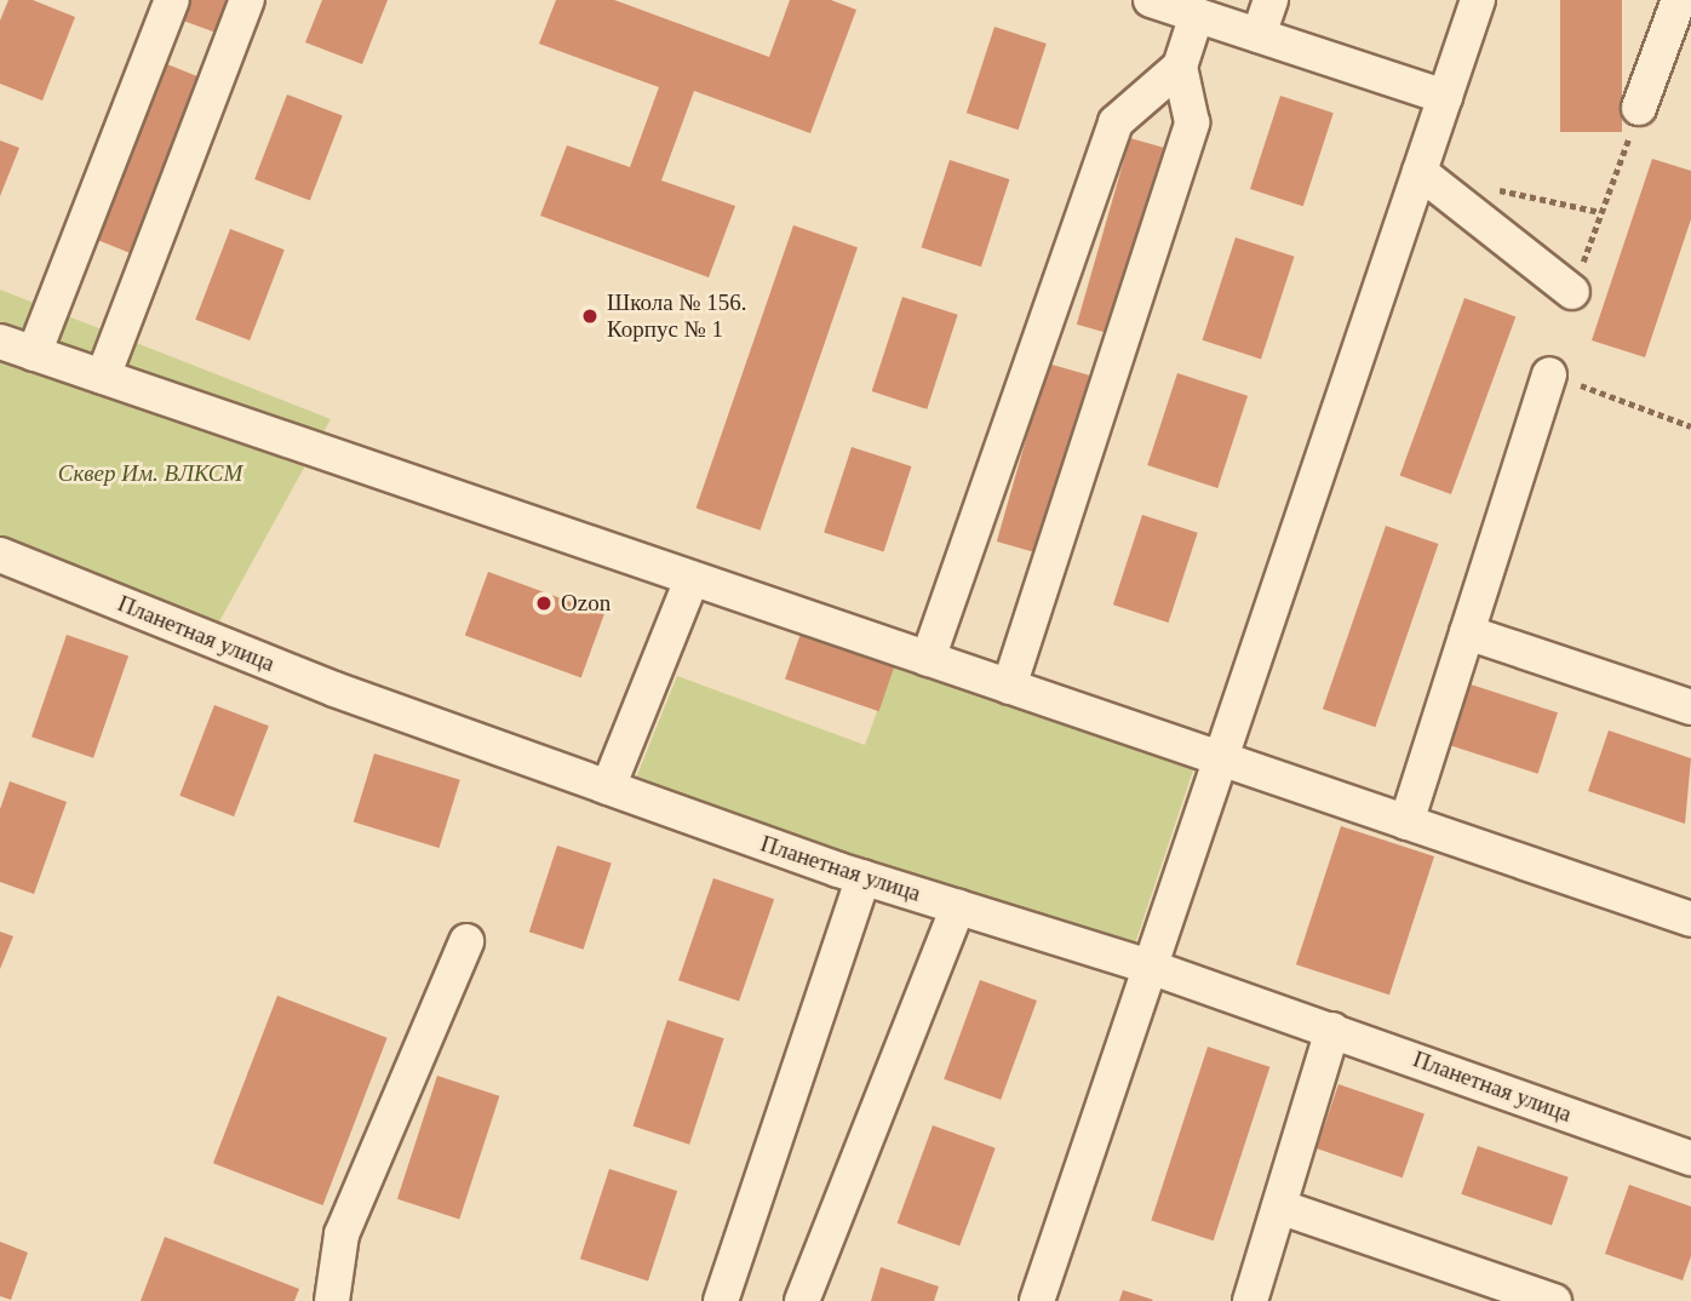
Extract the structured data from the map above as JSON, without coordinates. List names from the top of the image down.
{
  "streets": {
    "street": ["Планетная улица"]
  },
  "parks": ["Сквер Им. ВЛКСМ"],
  "places": ["Школа № 156. Корпус № 1", "Ozon"]
}
